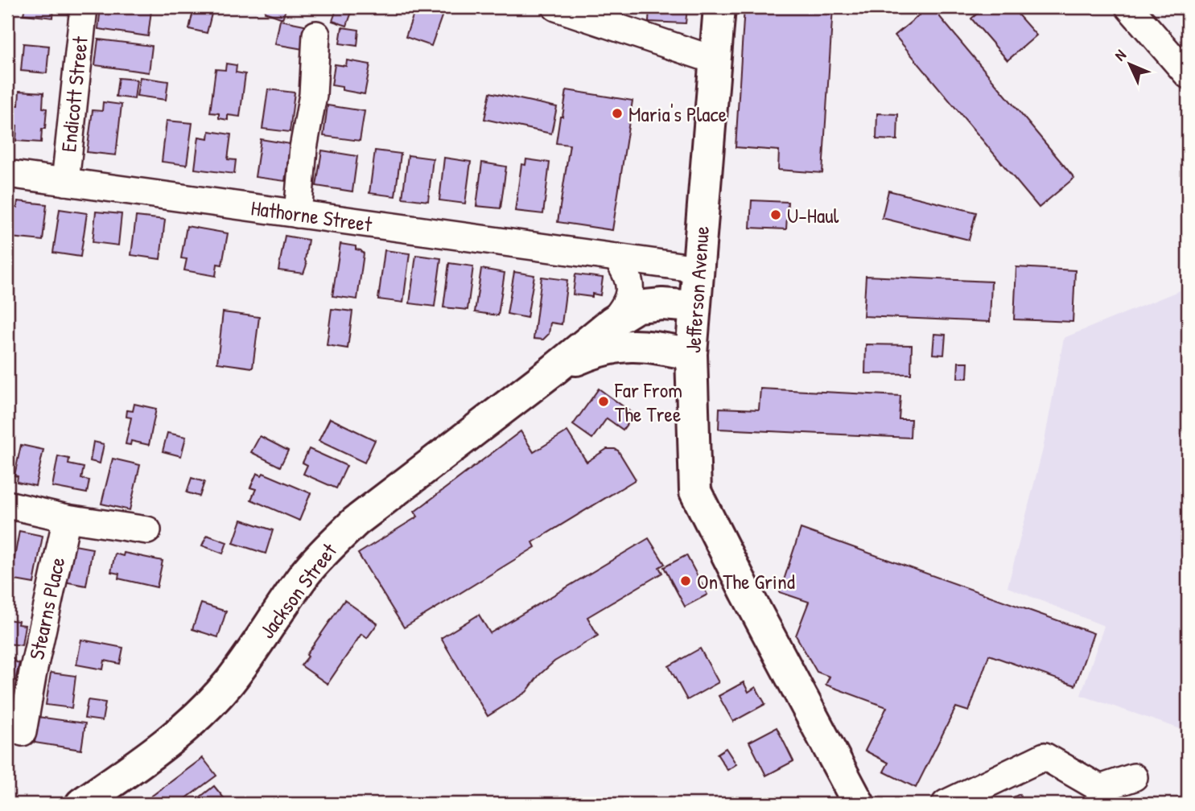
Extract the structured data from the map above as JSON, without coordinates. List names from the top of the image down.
{
  "streets": {
    "main road": ["Jefferson Avenue", "Jackson Street"],
    "street": ["Endicott Street", "Hathorne Street", "Stearns Place"]
  },
  "crossings": [
    ["Endicott Street", "Hathorne Street"],
    ["Hathorne Street", "Jefferson Avenue"],
    ["Jefferson Avenue", "Jackson Street"]
  ],
  "places": [
    "Maria's Place",
    "U-Haul",
    "Far From The Tree",
    "On The Grind"
  ],
  "north": "top left"
}
